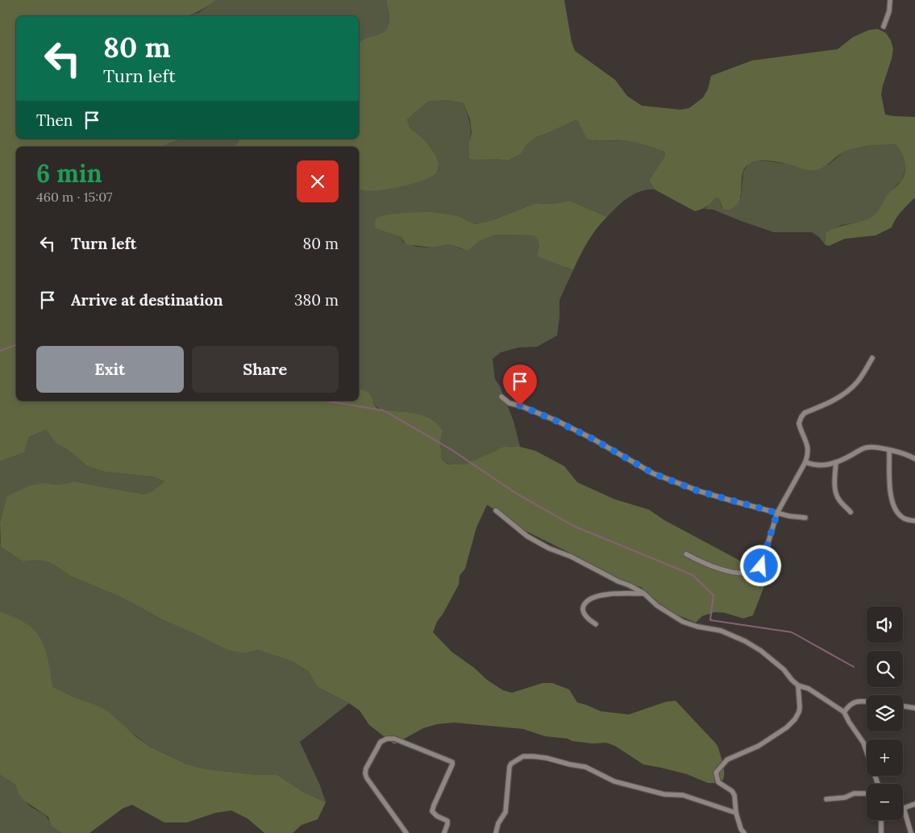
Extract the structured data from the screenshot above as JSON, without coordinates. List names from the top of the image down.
{
  "page": {
    "turn": ["80 m", "Turn left"],
    "then": "Then",
    "heading": ["6 min", "460 m · 15:07"],
    "list": [
      {
        "name": "Turn left",
        "value": "80 m"
      },
      {
        "name": "Arrive at destination",
        "value": "380 m"
      }
    ],
    "buttons": ["Exit", "Share"],
    "map_buttons": ["+", "−"]
  }
}
